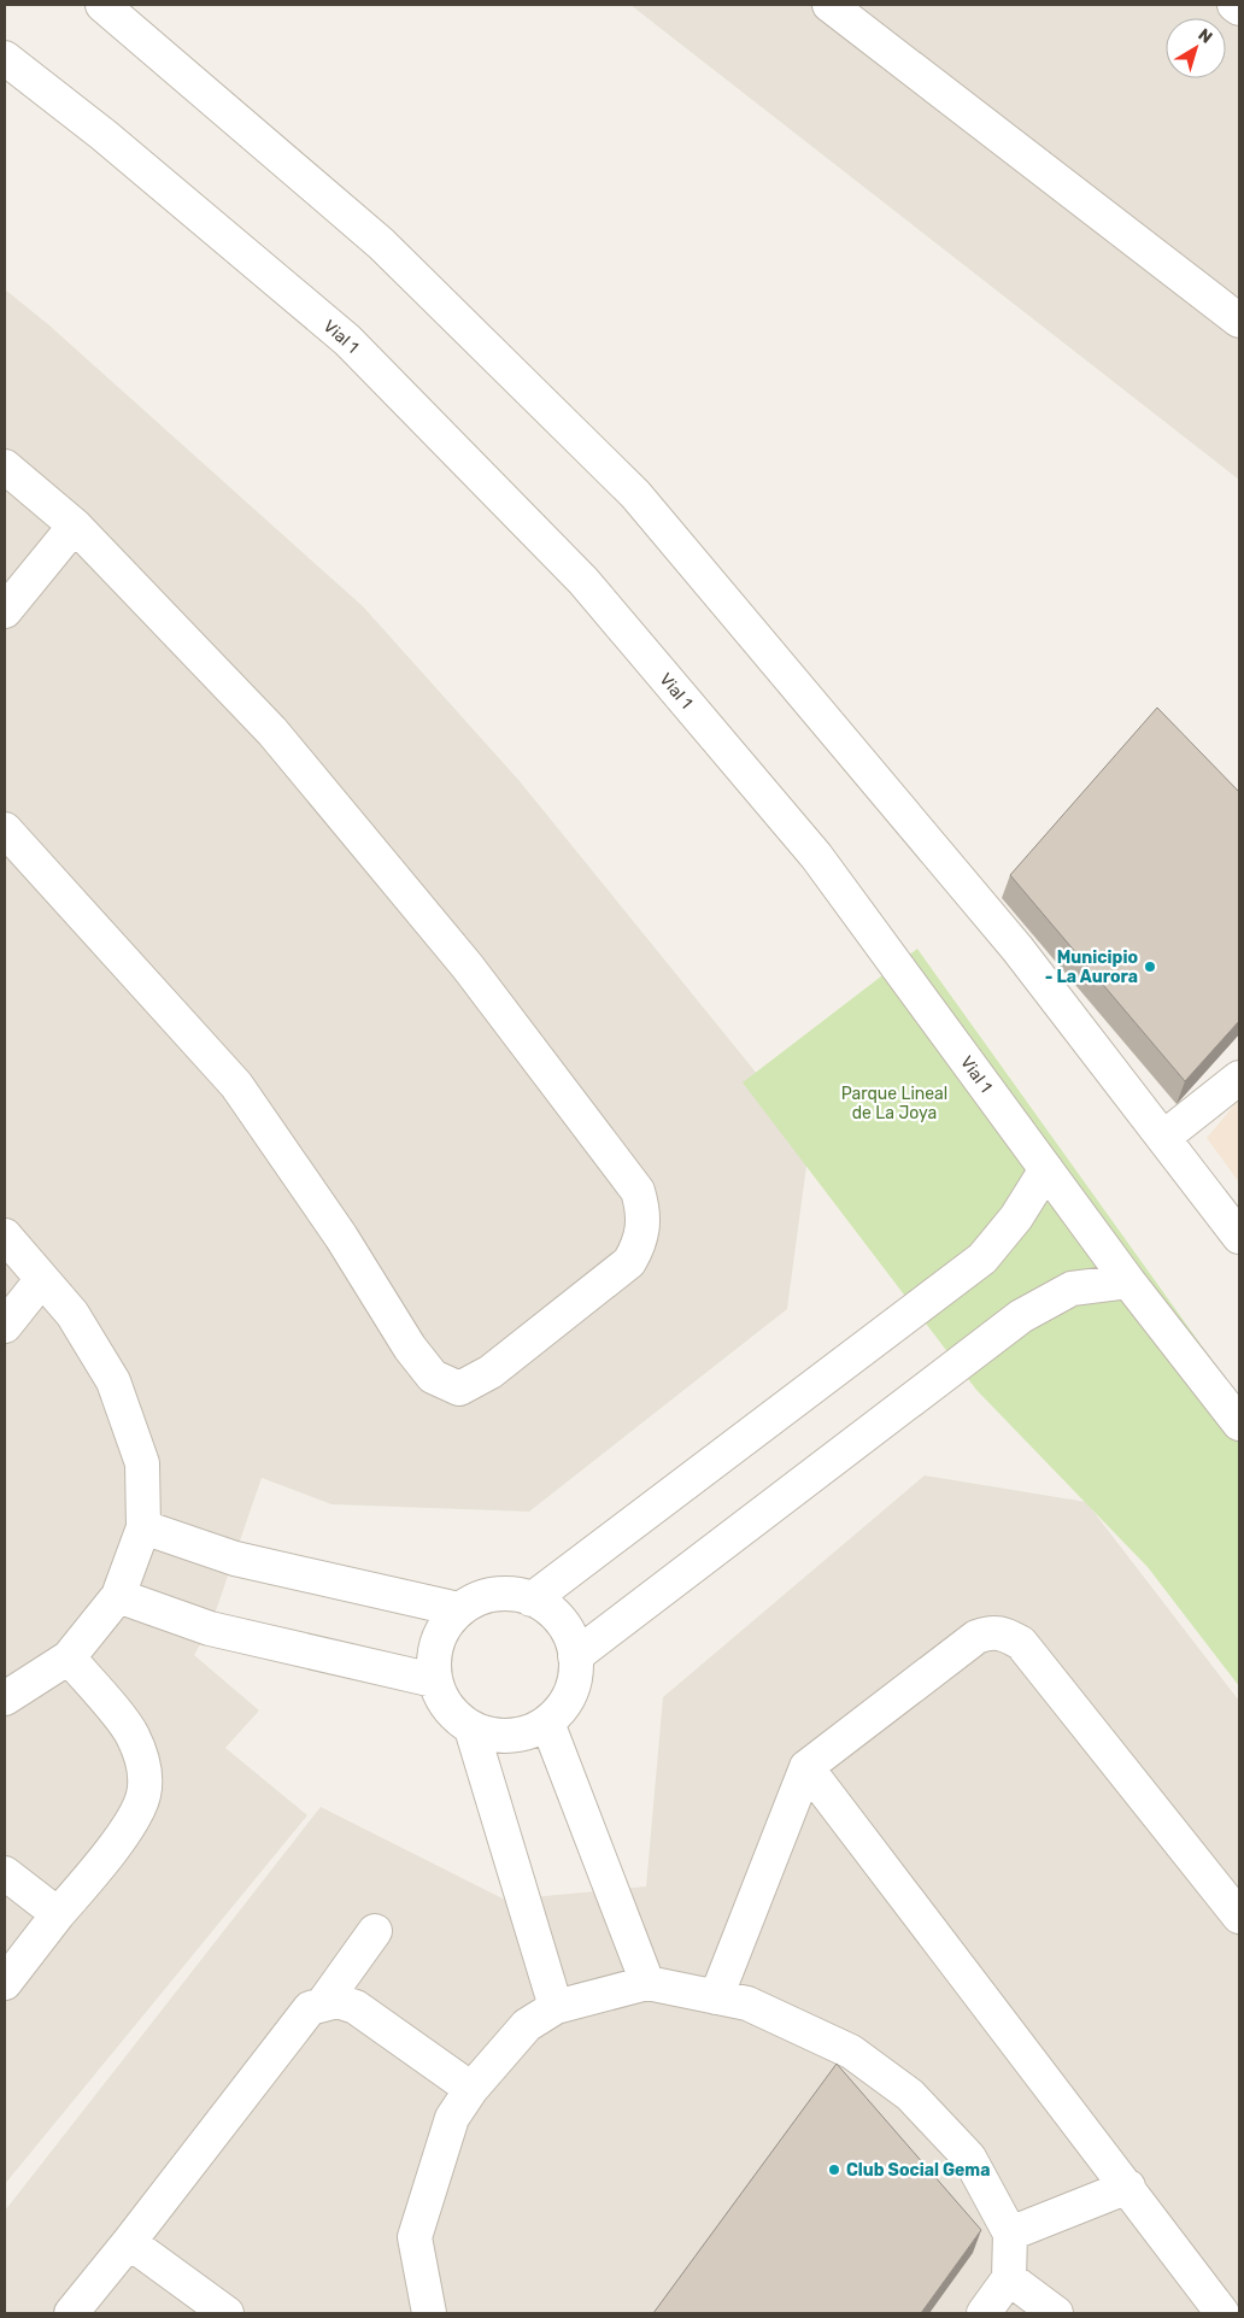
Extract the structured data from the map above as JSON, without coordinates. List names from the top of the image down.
{
  "streets": {
    "street": ["Vial 1"]
  },
  "parks": ["Parque Lineal de La Joya"],
  "places": ["Municipio - La Aurora", "Club Social Gema"],
  "north": "top right"
}
